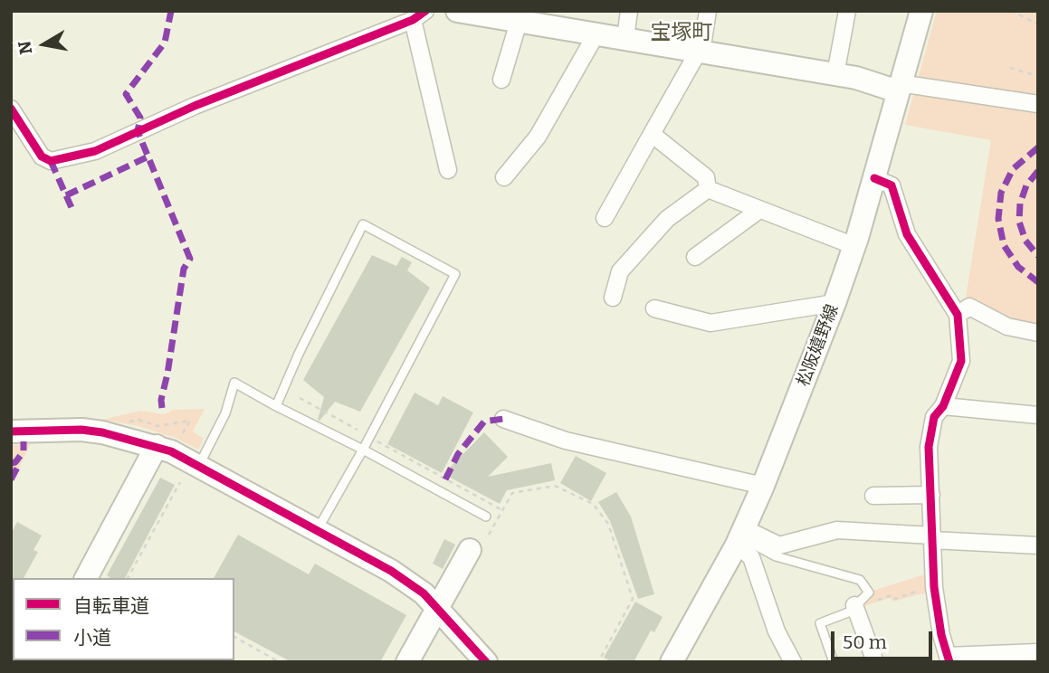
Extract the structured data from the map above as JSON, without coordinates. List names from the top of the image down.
{
  "streets": {
    "street": ["松阪嬉野線"]
  },
  "districts": ["宝塚町"],
  "legend": ["自転車道", "小道"],
  "scale_bar": "50 m",
  "north": "left"
}
